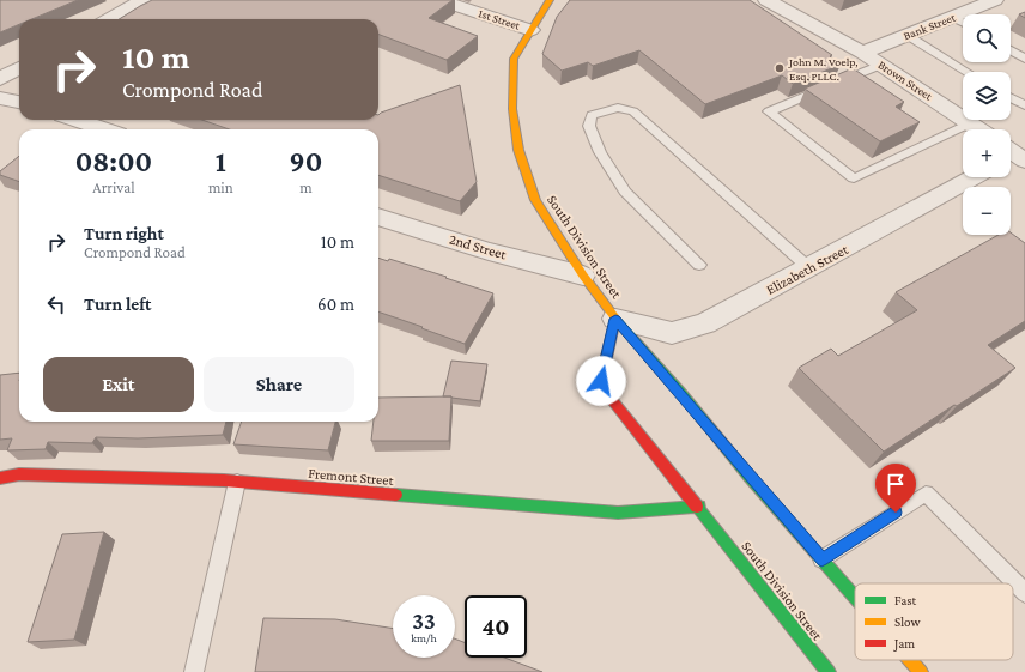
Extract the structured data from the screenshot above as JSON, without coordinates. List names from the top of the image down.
{
  "streets": {
    "street": [
      "1st Street",
      "Bank Street",
      "Brown Street",
      "2nd Street",
      "South Division Street",
      "Elizabeth Street",
      "Fremont Street"
    ]
  },
  "crossings": [
    ["1st Street", "South Division Street"],
    ["Bank Street", "Brown Street"],
    ["2nd Street", "South Division Street"],
    ["South Division Street", "Elizabeth Street"],
    ["South Division Street", "Fremont Street"]
  ],
  "places": ["John M. Voelp, Esq. PLLC."],
  "legend": ["Fast", "Slow", "Jam"],
  "page": {
    "map_buttons": ["+", "−"],
    "turn": ["10 m", "Crompond Road"],
    "eta": [
      "08:00",
      "Arrival",
      "1",
      "min",
      "90",
      "m"
    ],
    "list": [
      {
        "name": "Turn right",
        "note": "Crompond Road",
        "value": "10 m"
      },
      {
        "name": "Turn left",
        "value": "60 m"
      }
    ],
    "buttons": ["Exit", "Share"],
    "speed": "33 km/h",
    "limit": "40"
  }
}
